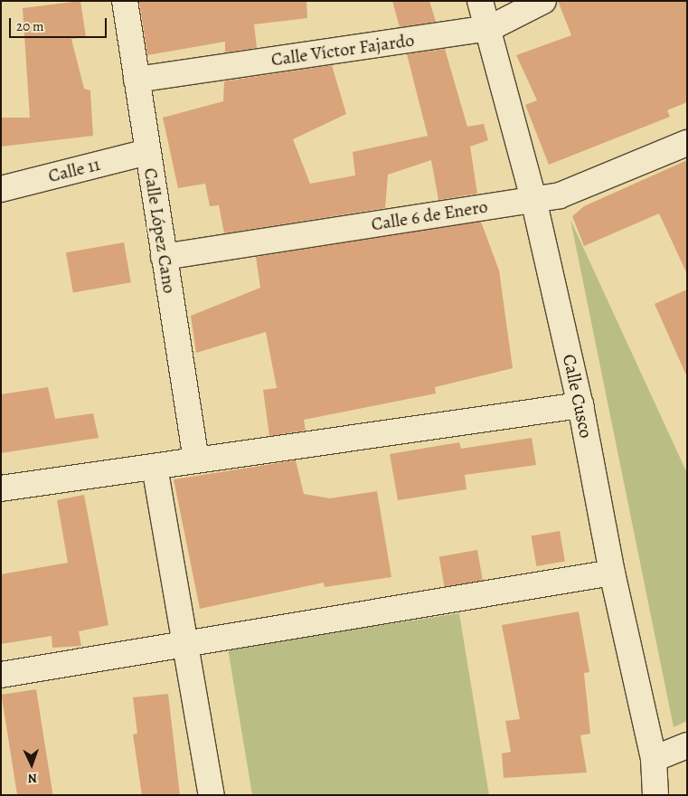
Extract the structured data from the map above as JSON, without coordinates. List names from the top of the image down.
{
  "streets": {
    "street": [
      "Calle Víctor Fajardo",
      "Calle 11",
      "Calle 6 de Enero",
      "Calle López Cano",
      "Calle Cusco"
    ]
  },
  "crossings": [
    ["Calle Víctor Fajardo", "Calle López Cano"],
    ["Calle Víctor Fajardo", "Calle Cusco"],
    ["Calle 11", "Calle López Cano"],
    ["Calle 6 de Enero", "Calle López Cano"],
    ["Calle 6 de Enero", "Calle Cusco"]
  ],
  "scale_bar": "20 m",
  "north": "bottom"
}
